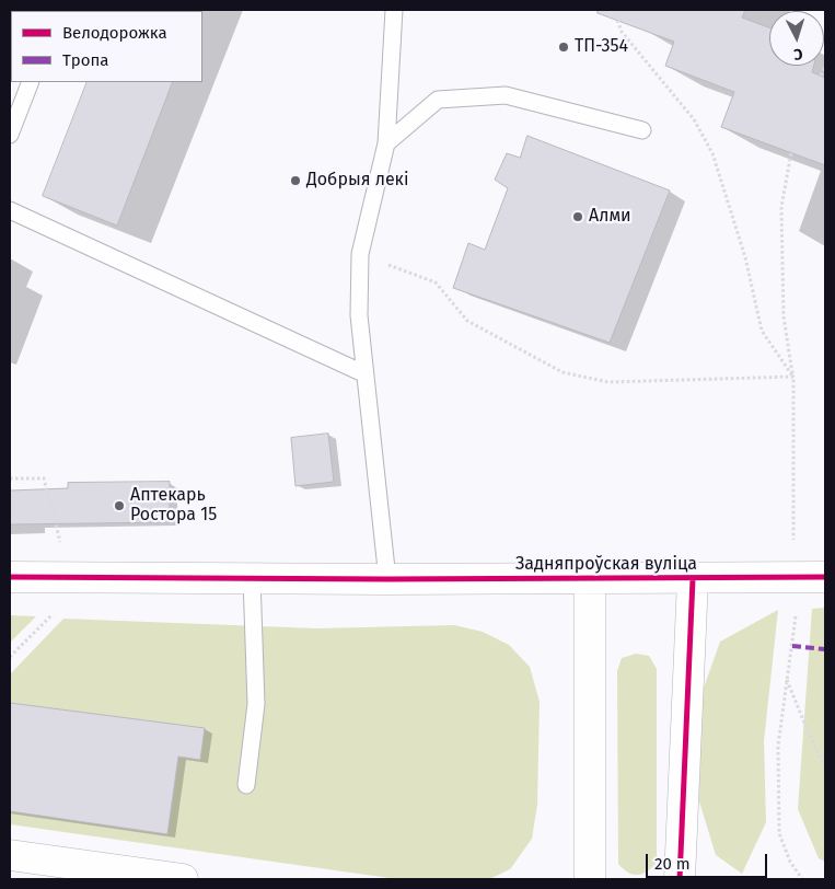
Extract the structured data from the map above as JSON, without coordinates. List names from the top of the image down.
{
  "streets": {
    "street": ["Задняпроўская вуліца"]
  },
  "places": [
    "ТП-354",
    "Добрыя лекі",
    "Алми",
    "Аптекарь Ростора 15"
  ],
  "legend": ["Велодорожка", "Тропа"],
  "scale_bar": "20 m",
  "north": "bottom"
}
